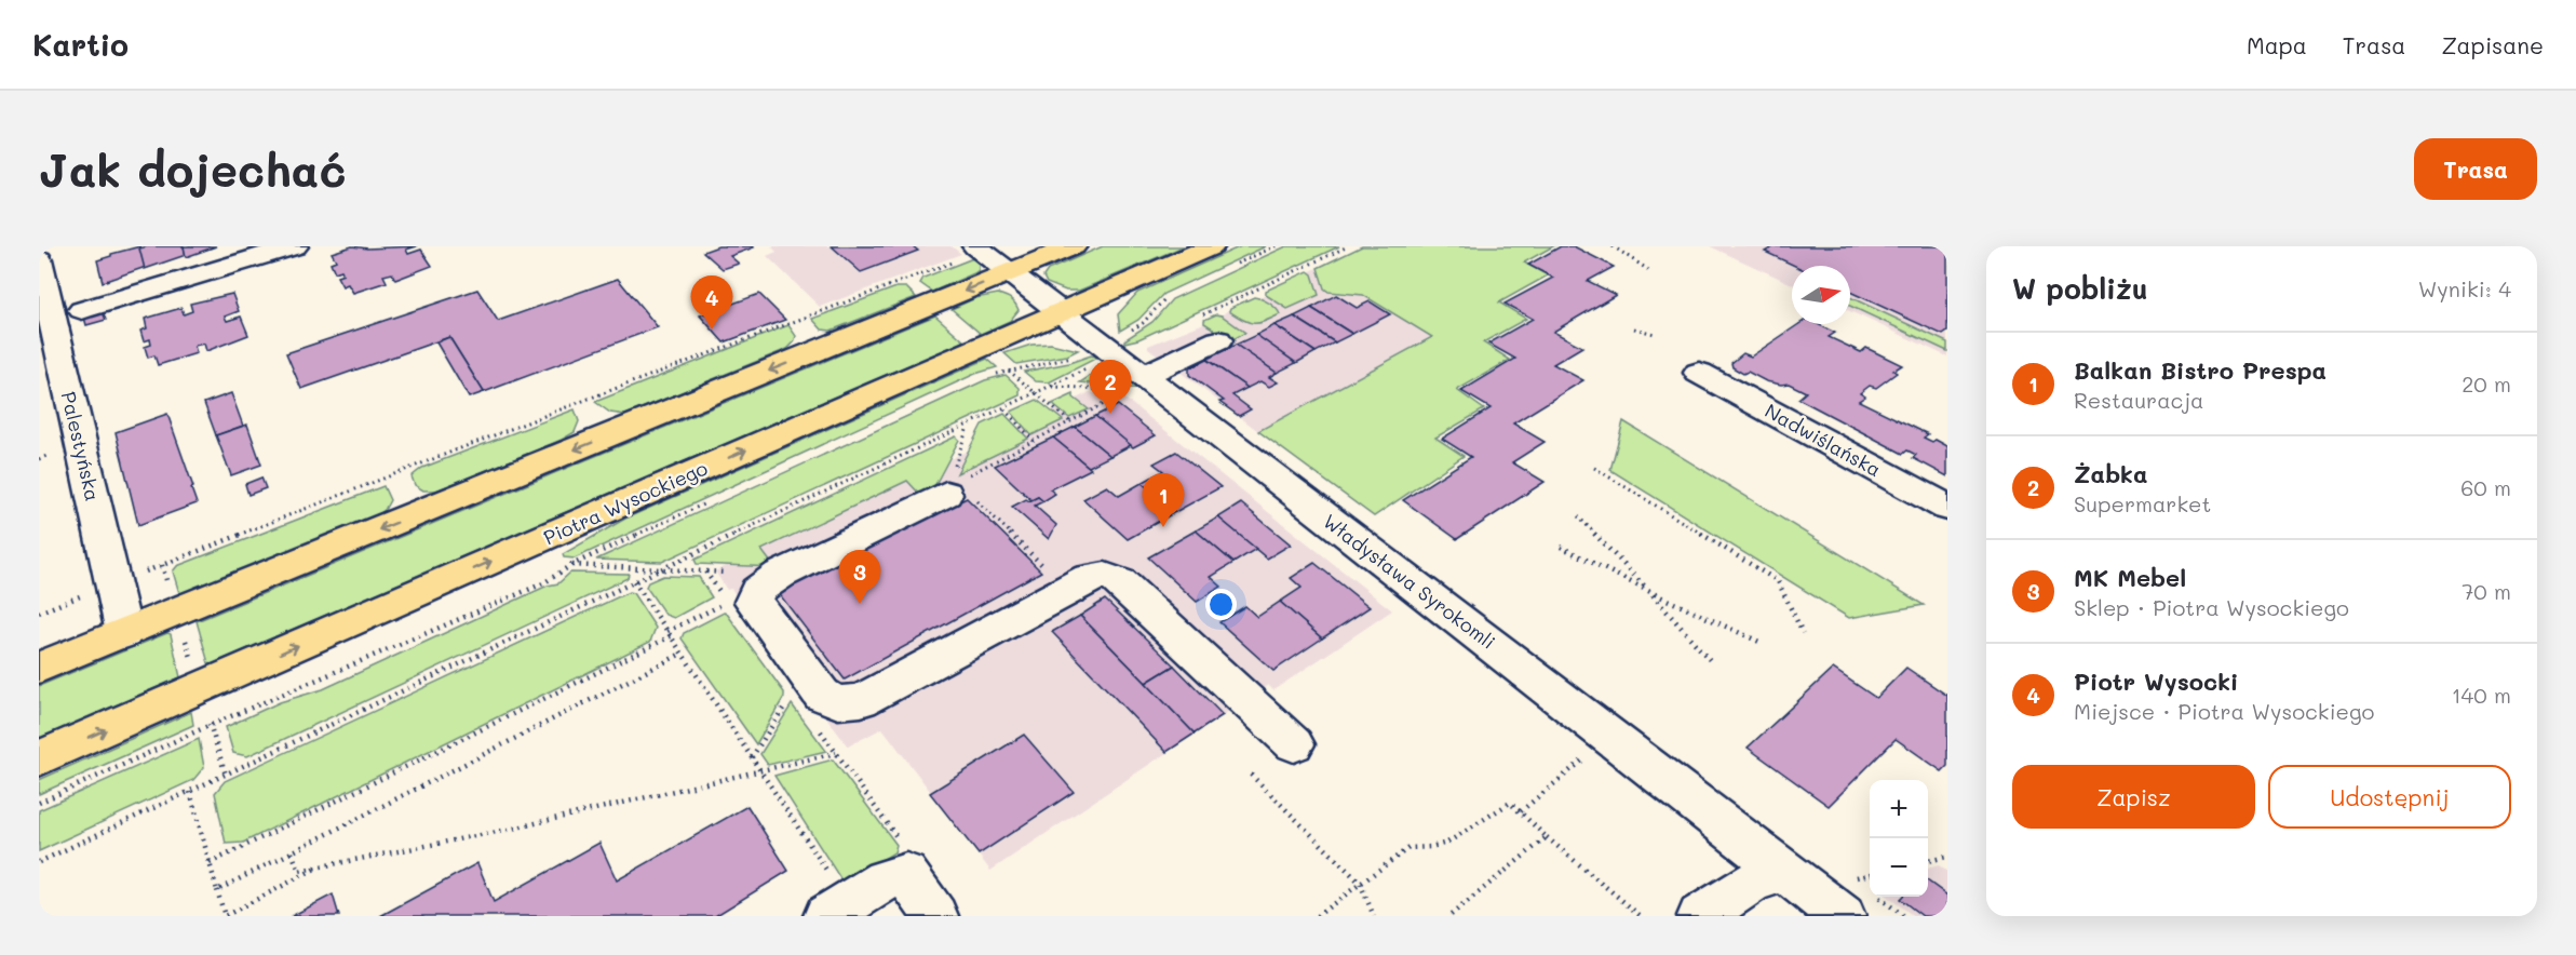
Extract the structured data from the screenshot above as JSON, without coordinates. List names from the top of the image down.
{
  "streets": {
    "main road": ["Piotra Wysockiego"],
    "street": ["Nadwiślańska", "Palestyńska", "Władysława Syrokomli"]
  },
  "crossings": [
    ["Piotra Wysockiego", "Władysława Syrokomli"]
  ],
  "north": "right",
  "page": {
    "header": "Kartio",
    "nav": ["Mapa", "Trasa", "Zapisane"],
    "buttons": [
      "Trasa",
      ["Zapisz", "Udostępnij"]
    ],
    "title": "Jak dojechać",
    "heading": ["W pobliżu", "Wyniki: 4"],
    "pins": [
      "4",
      "2",
      "1",
      "3"
    ],
    "list": [
      {
        "mark": "1",
        "name": "Balkan Bistro Prespa",
        "note": "Restauracja",
        "value": "20 m"
      },
      {
        "mark": "2",
        "name": "Żabka",
        "note": "Supermarket",
        "value": "60 m"
      },
      {
        "mark": "3",
        "name": "MK Mebel",
        "note": "Sklep · Piotra Wysockiego",
        "value": "70 m"
      },
      {
        "mark": "4",
        "name": "Piotr Wysocki",
        "note": "Miejsce · Piotra Wysockiego",
        "value": "140 m"
      }
    ],
    "map_buttons": ["+", "−"]
  }
}
